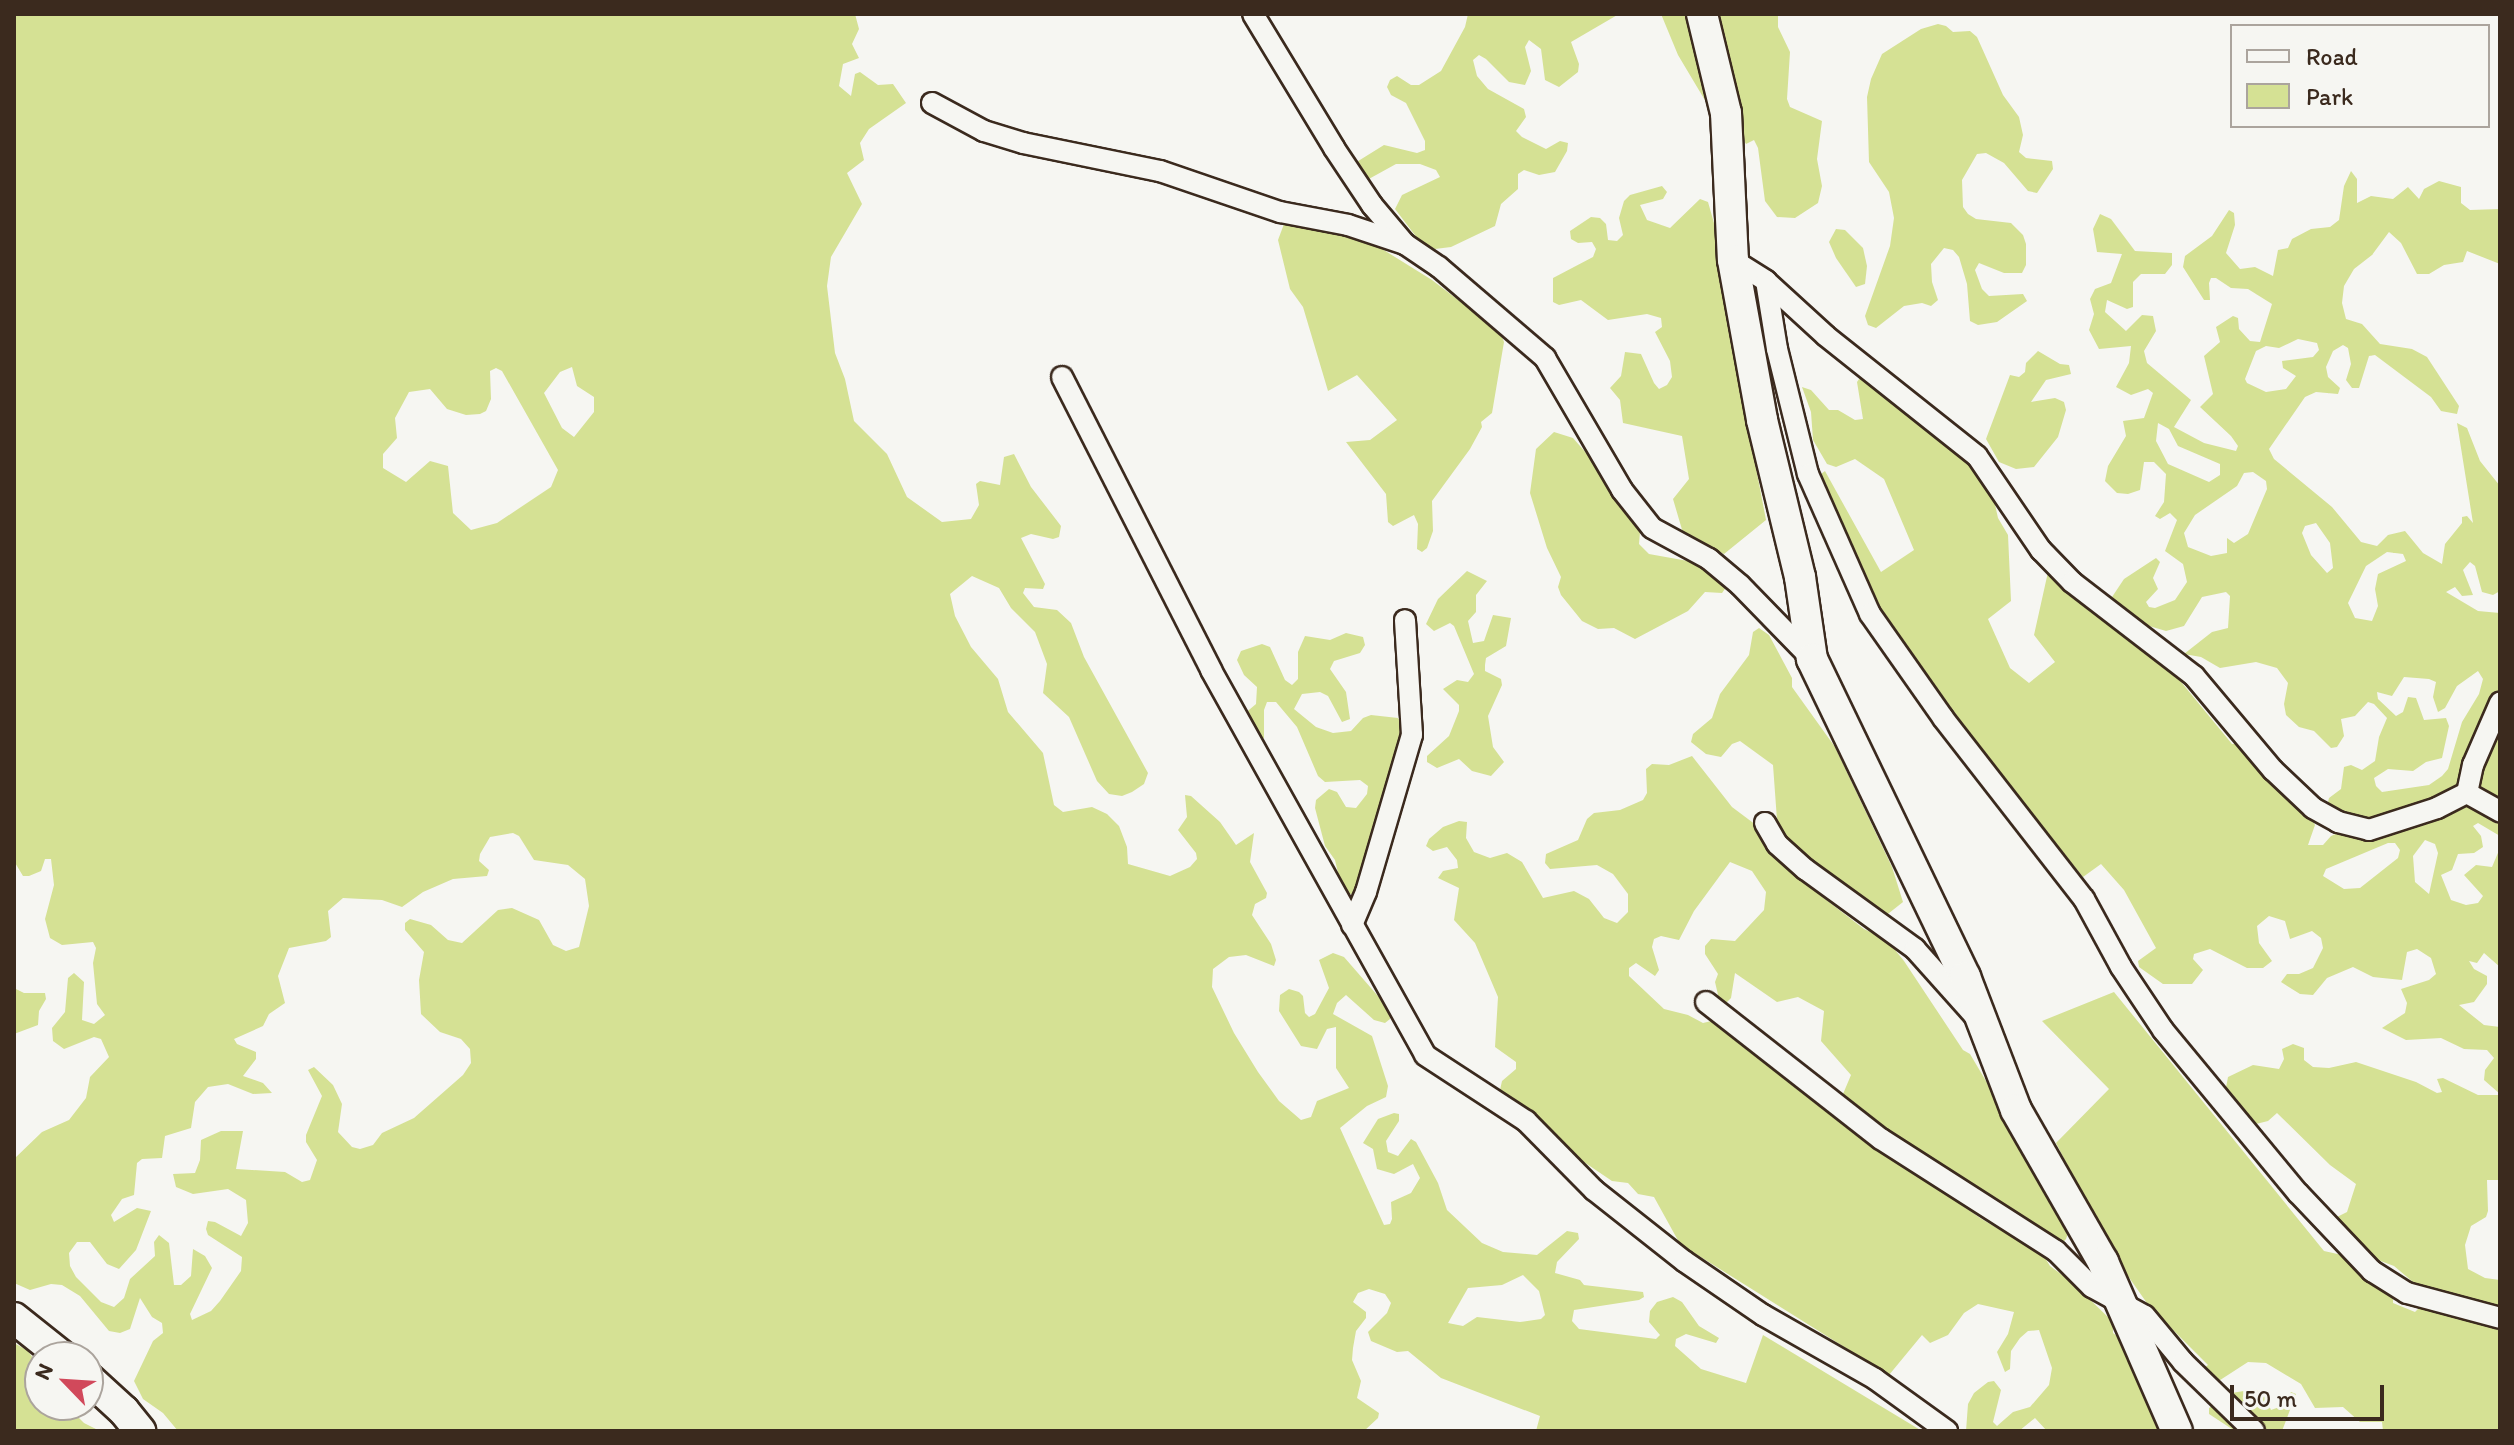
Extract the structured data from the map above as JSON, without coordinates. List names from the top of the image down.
{
  "legend": ["Road", "Park"],
  "scale_bar": "50 m",
  "north": "top left"
}
